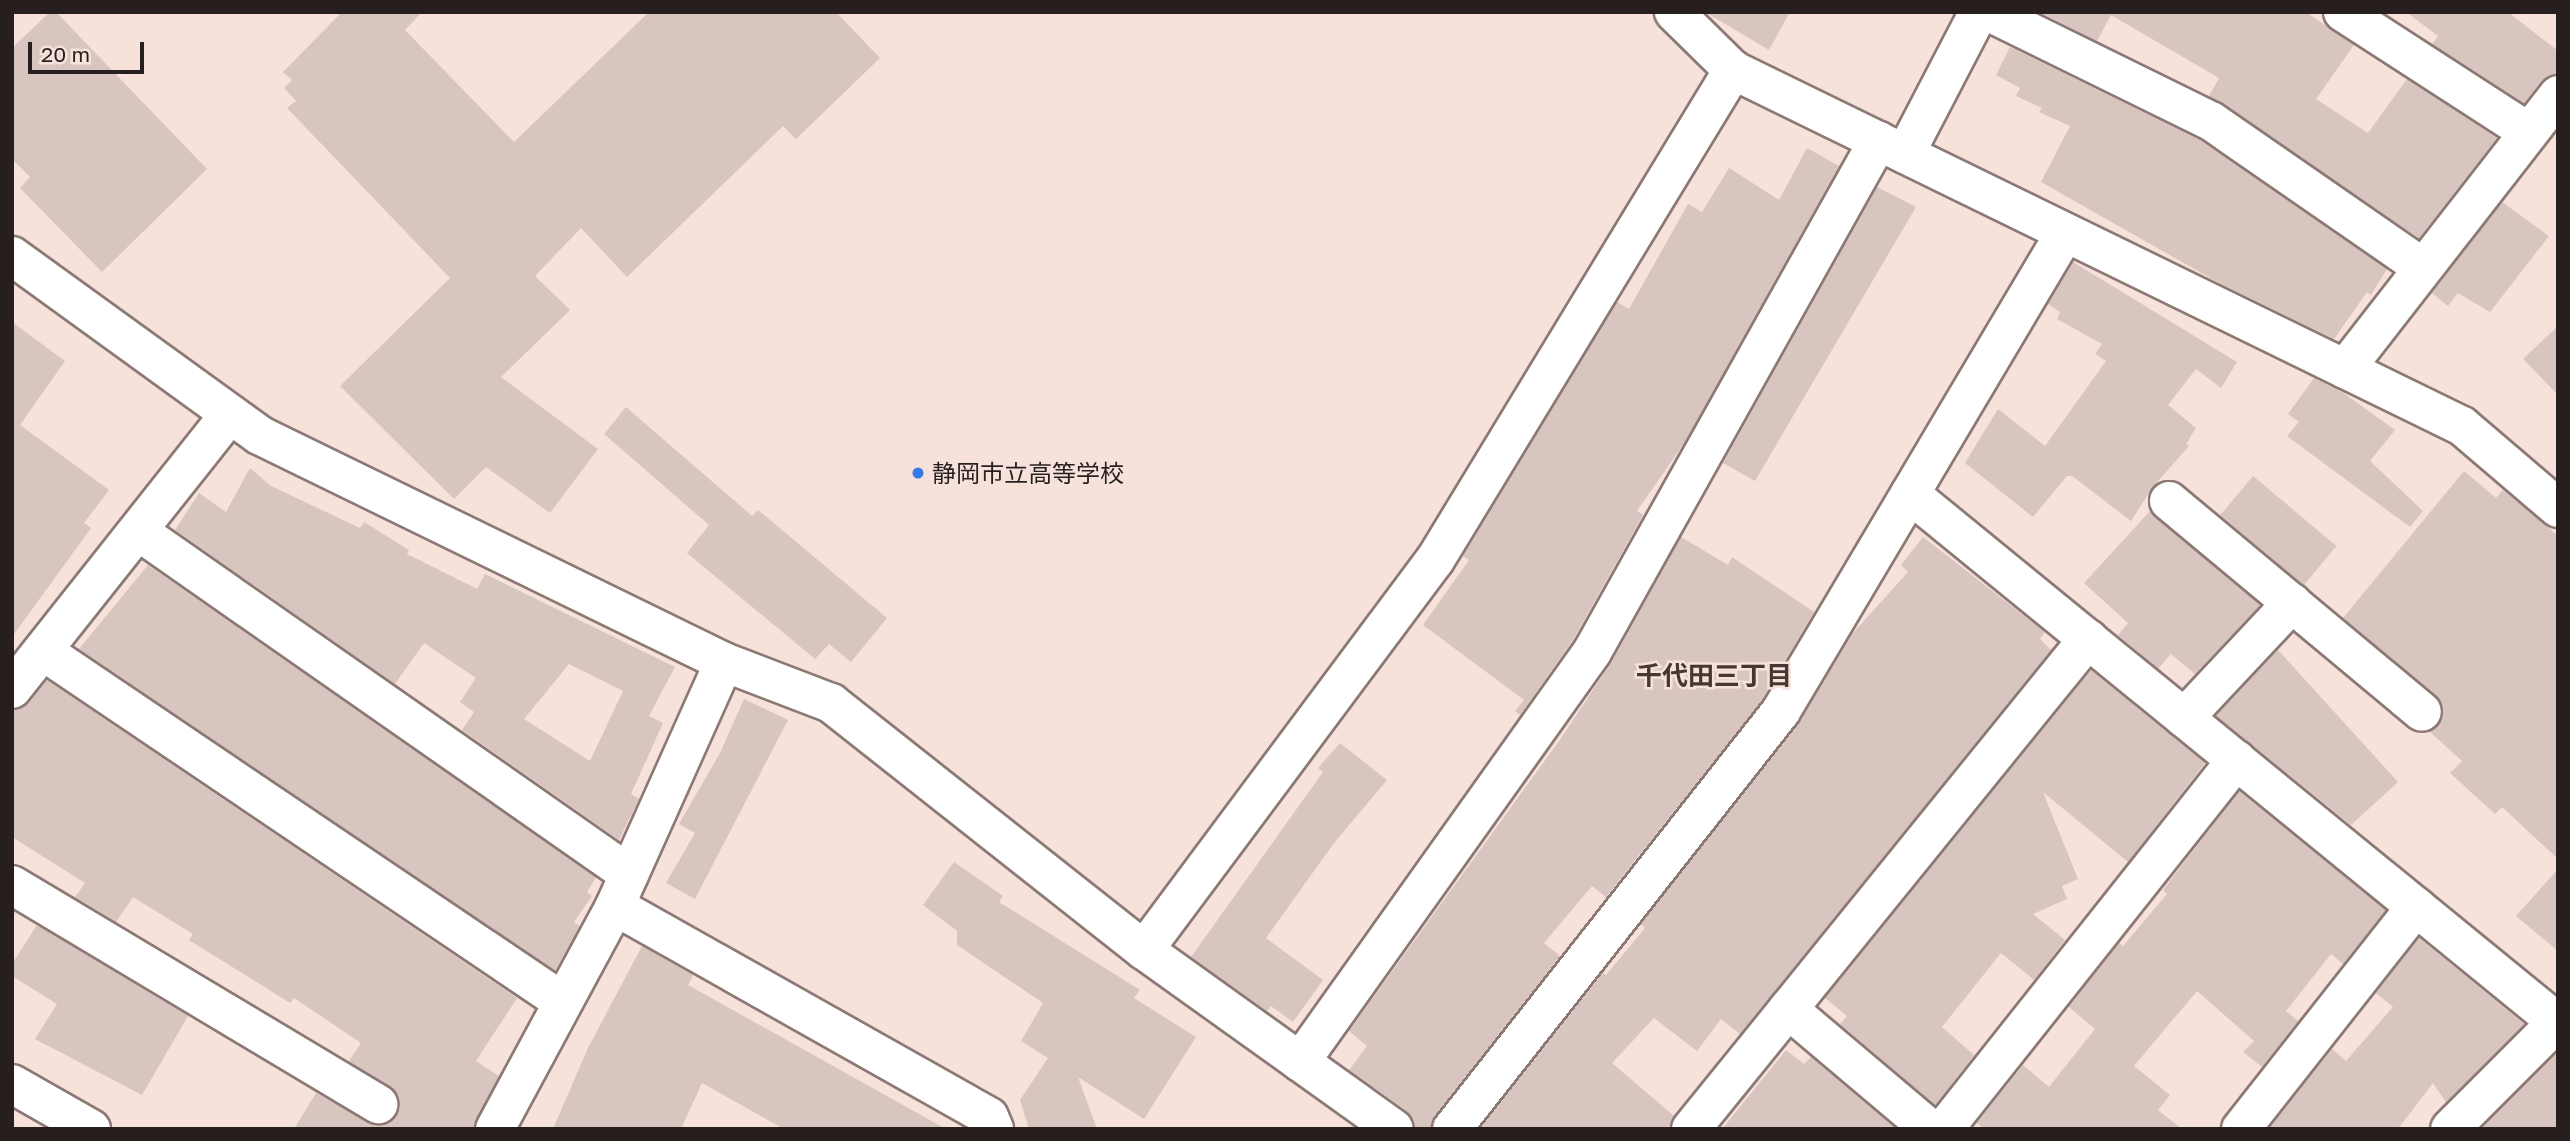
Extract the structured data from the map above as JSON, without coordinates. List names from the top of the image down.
{
  "districts": ["千代田三丁目"],
  "places": ["静岡市立高等学校"],
  "scale_bar": "20 m"
}
